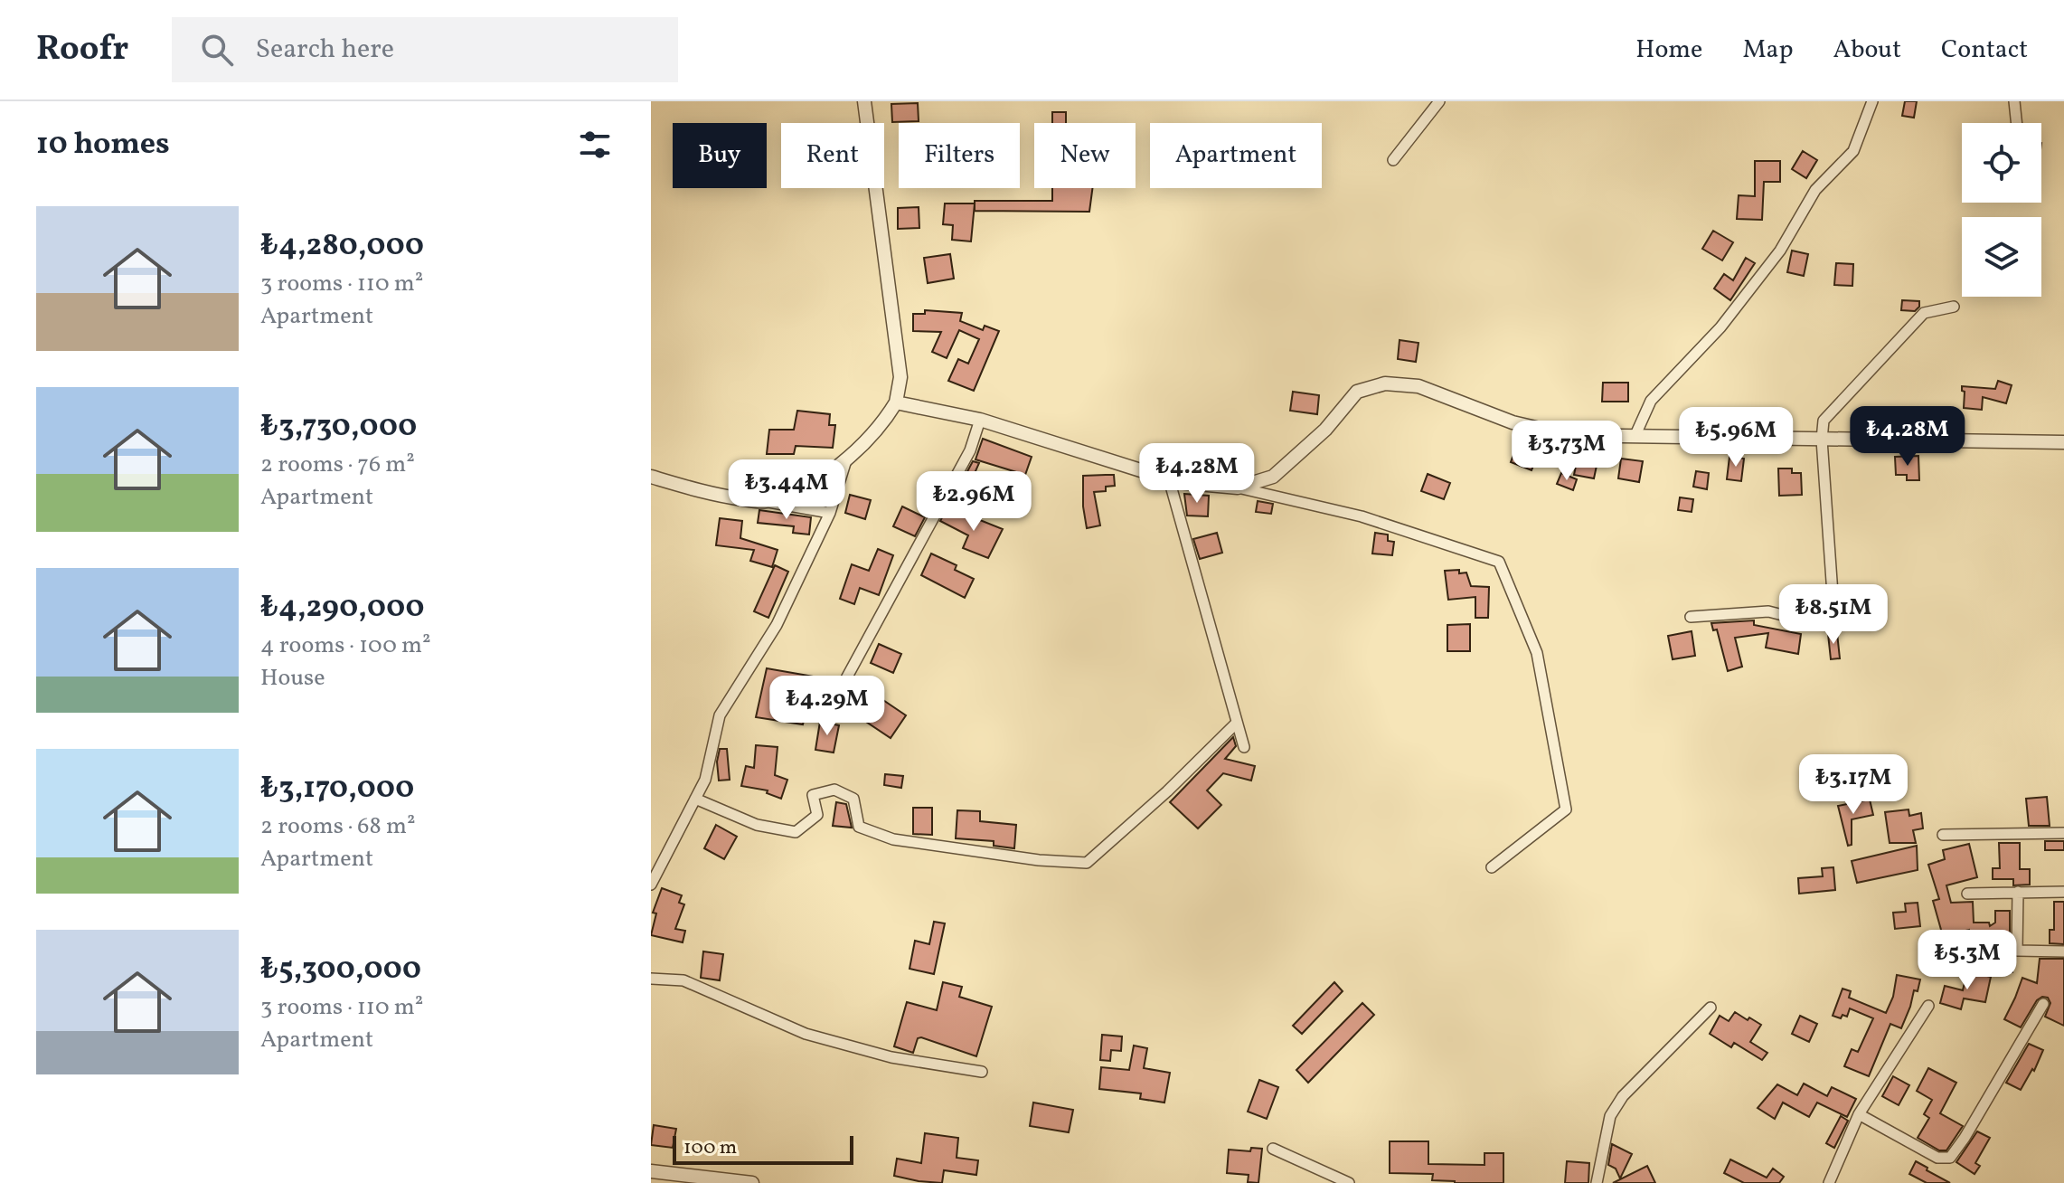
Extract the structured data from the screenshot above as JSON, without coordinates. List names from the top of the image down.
{
  "scale_bar": "100 m",
  "page": {
    "header": "Roofr",
    "search": "Search here",
    "nav": [
      "Home",
      "Map",
      "About",
      "Contact"
    ],
    "heading": "10 homes",
    "chip": [
      "Buy",
      "Rent",
      "Filters",
      "New",
      "Apartment"
    ],
    "list": [
      {
        "name": "₺4,280,000",
        "note": "3 rooms · 110 m² · Apartment"
      },
      {
        "name": "₺3,730,000",
        "note": "2 rooms · 76 m² · Apartment"
      },
      {
        "name": "₺4,290,000",
        "note": "4 rooms · 100 m² · House"
      },
      {
        "name": "₺3,170,000",
        "note": "2 rooms · 68 m² · Apartment"
      },
      {
        "name": "₺5,300,000",
        "note": "3 rooms · 110 m² · Apartment"
      }
    ],
    "price": [
      "₺4.28M",
      "₺5.96M",
      "₺3.73M",
      "₺4.28M",
      "₺3.44M",
      "₺2.96M",
      "₺8.51M",
      "₺4.29M",
      "₺3.17M",
      "₺5.3M"
    ],
    "scale": "100 m"
  }
}
